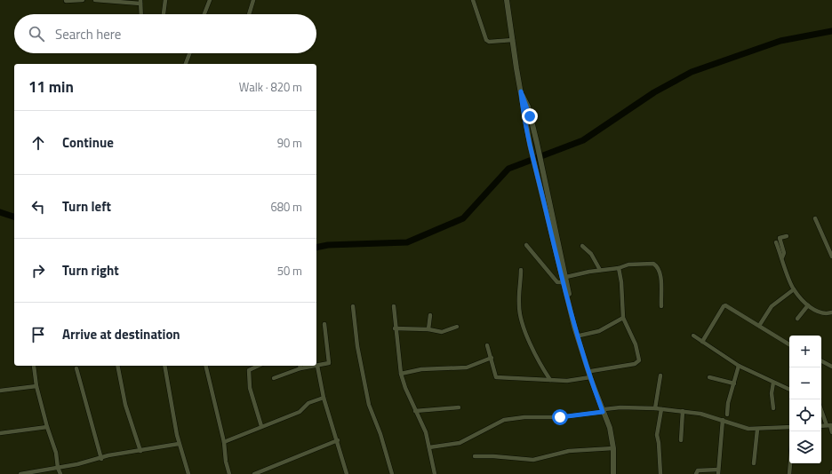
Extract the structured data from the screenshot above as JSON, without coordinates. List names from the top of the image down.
{
  "page": {
    "search": "Search here",
    "heading": ["11 min", "Walk · 820 m"],
    "list": [
      ["Continue", "90 m"],
      ["Turn left", "680 m"],
      ["Turn right", "50 m"],
      "Arrive at destination"
    ],
    "map_buttons": ["+", "−"]
  }
}
